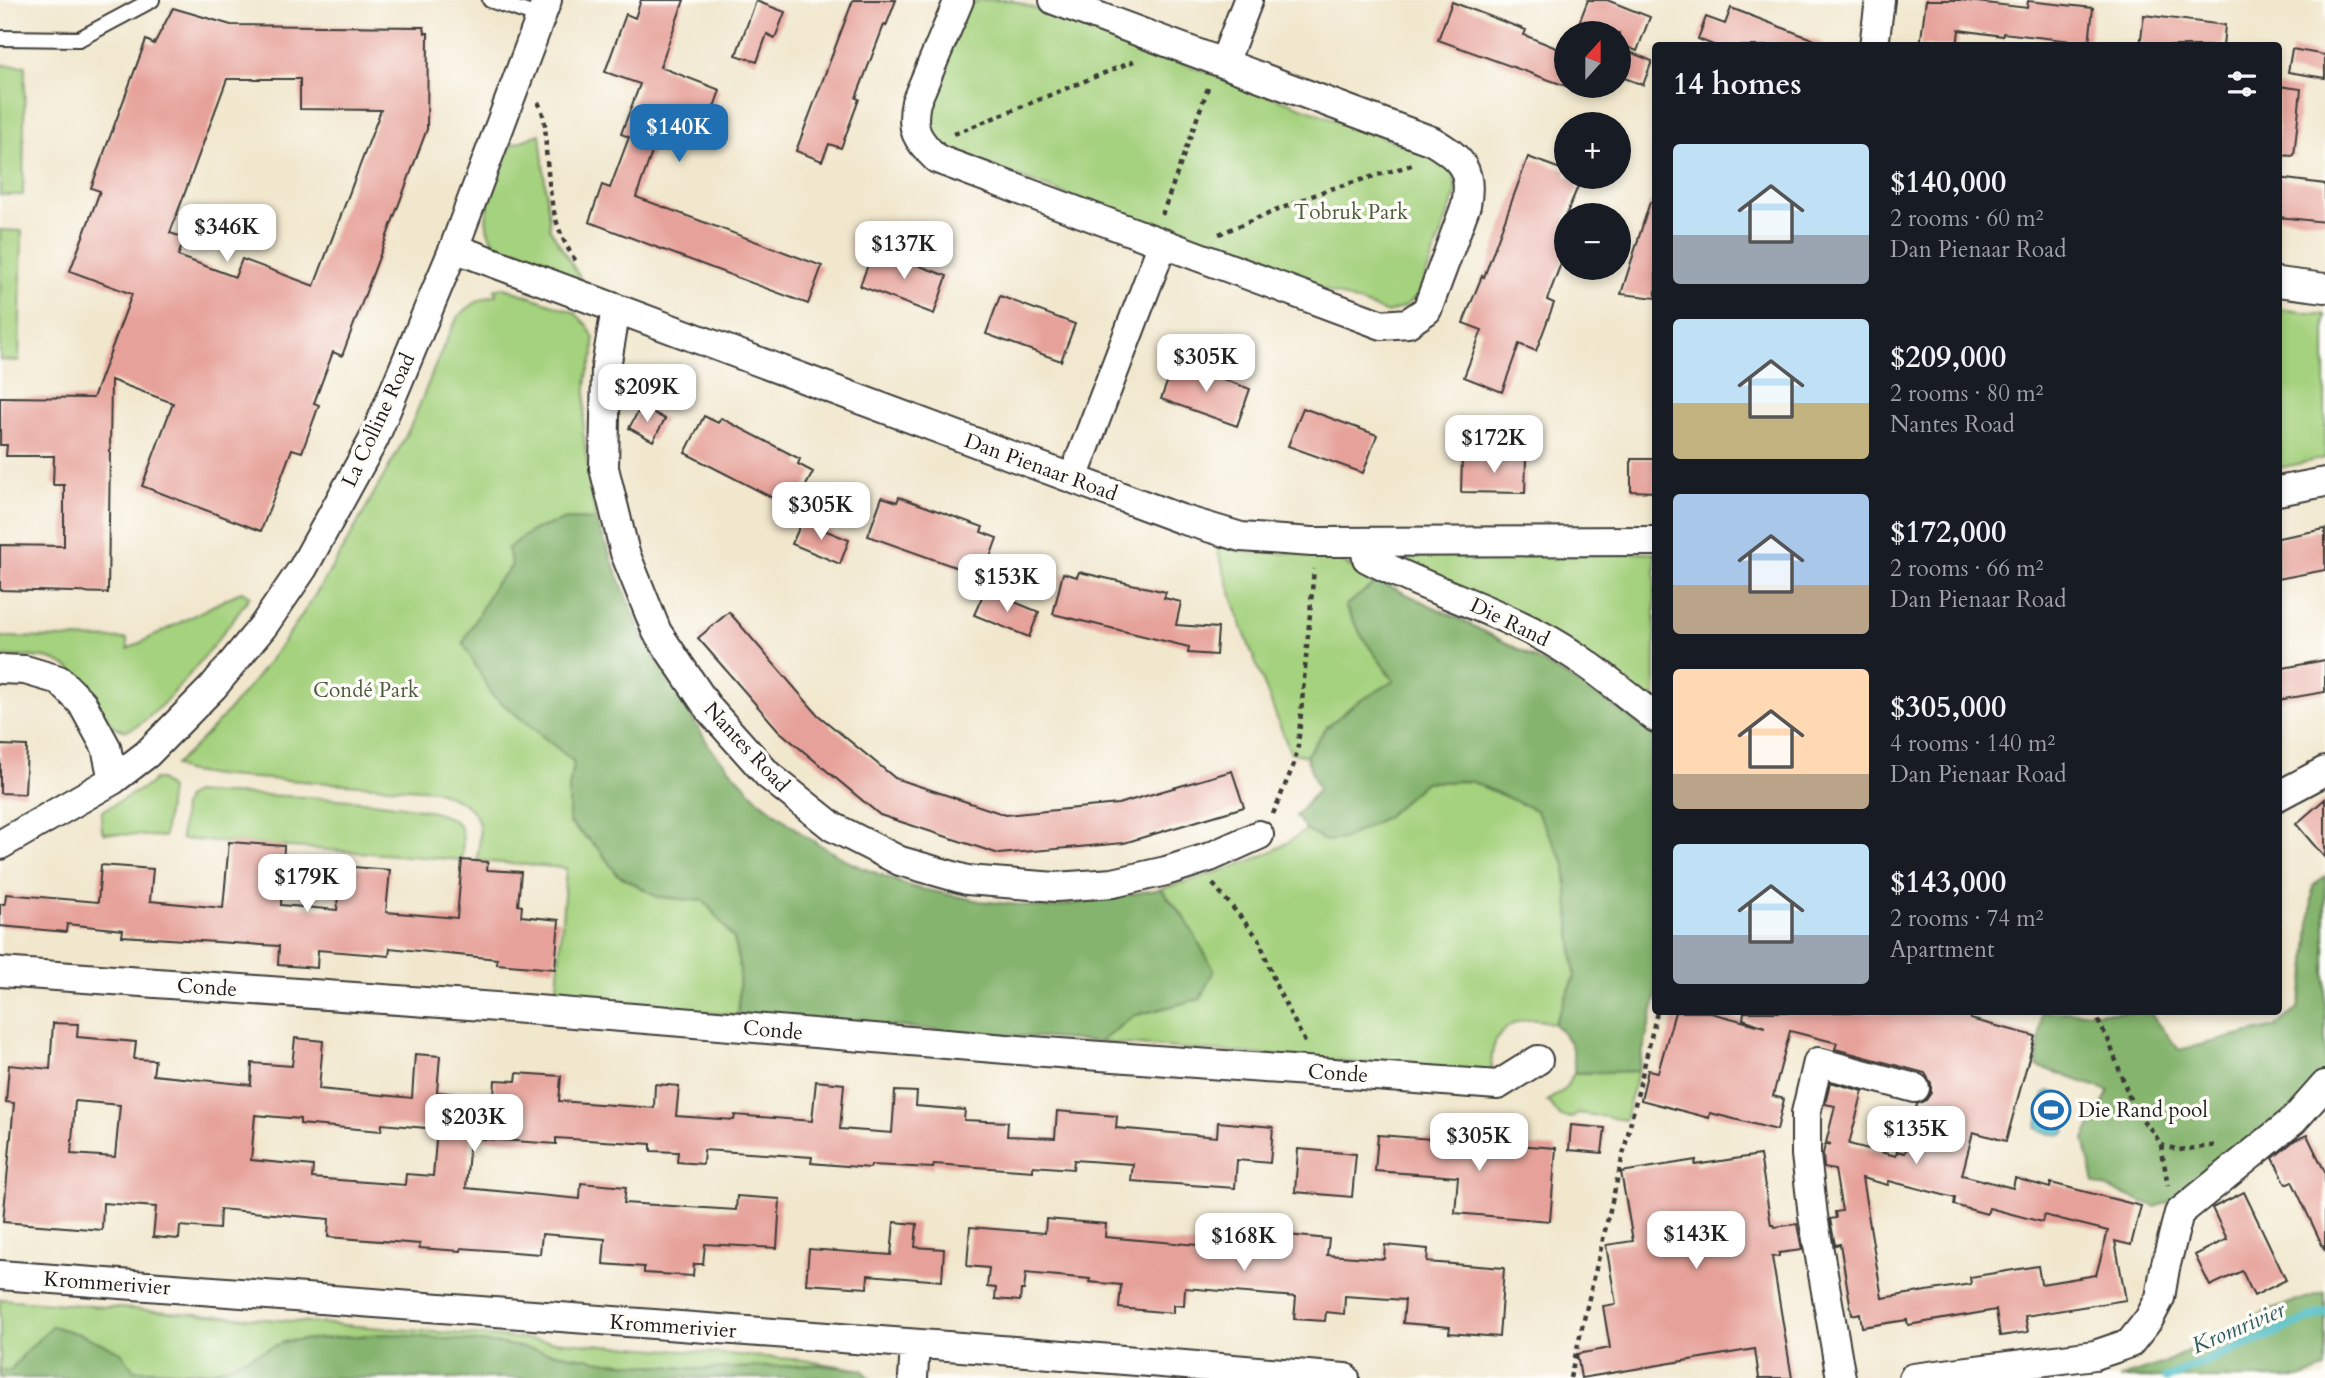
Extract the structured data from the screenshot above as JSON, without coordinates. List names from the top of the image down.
{
  "streets": {
    "street": [
      "La Colline Road",
      "Dan Pienaar Road",
      "Die Rand",
      "Nantes Road",
      "Conde",
      "Krommerivier"
    ]
  },
  "crossings": [
    ["La Colline Road", "Dan Pienaar Road"],
    ["Dan Pienaar Road", "Die Rand"],
    ["Dan Pienaar Road", "Nantes Road"]
  ],
  "water": ["Kromrivier"],
  "parks": ["Tobruk Park", "Condé Park"],
  "places": {
    "sports": ["Die Rand pool"]
  },
  "north": "top",
  "page": {
    "map_buttons": ["+", "−"],
    "heading": "14 homes",
    "price": [
      "$140K",
      "$346K",
      "$137K",
      "$305K",
      "$209K",
      "$172K",
      "$305K",
      "$153K",
      "$179K",
      "$203K",
      "$135K",
      "$305K",
      "$143K",
      "$168K"
    ],
    "list": [
      {
        "name": "$140,000",
        "note": "2 rooms · 60 m² · Dan Pienaar Road"
      },
      {
        "name": "$209,000",
        "note": "2 rooms · 80 m² · Nantes Road"
      },
      {
        "name": "$172,000",
        "note": "2 rooms · 66 m² · Dan Pienaar Road"
      },
      {
        "name": "$305,000",
        "note": "4 rooms · 140 m² · Dan Pienaar Road"
      },
      {
        "name": "$143,000",
        "note": "2 rooms · 74 m² · Apartment"
      }
    ]
  }
}
